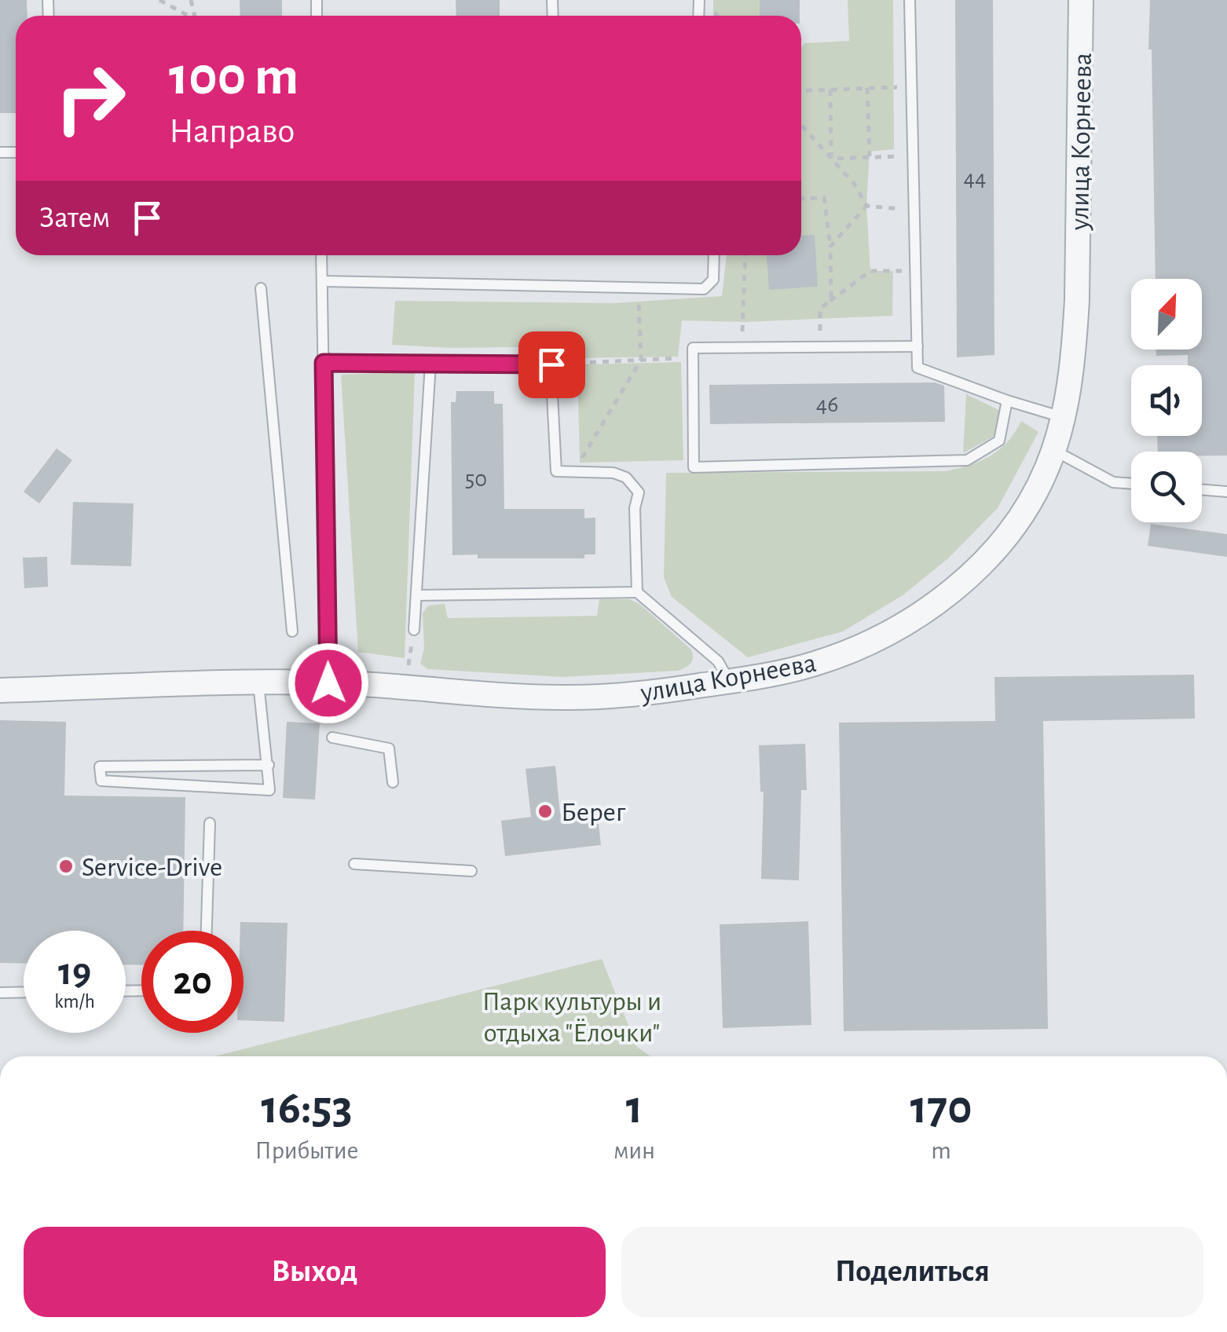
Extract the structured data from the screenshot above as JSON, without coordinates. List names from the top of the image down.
{
  "streets": {
    "street": ["улица Корнеева"]
  },
  "parks": ["Парк культуры и отдыха \"Ёлочки\""],
  "places": ["Берег", "Service-Drive"],
  "house_numbers": ["44", "46", "50"],
  "north": "top right",
  "page": {
    "turn": ["100 m", "Направо"],
    "then": "Затем",
    "speed": "19 km/h",
    "limit": "20",
    "eta": [
      "16:53",
      "Прибытие",
      "1",
      "мин",
      "170",
      "m"
    ],
    "buttons": ["Выход", "Поделиться"]
  }
}
